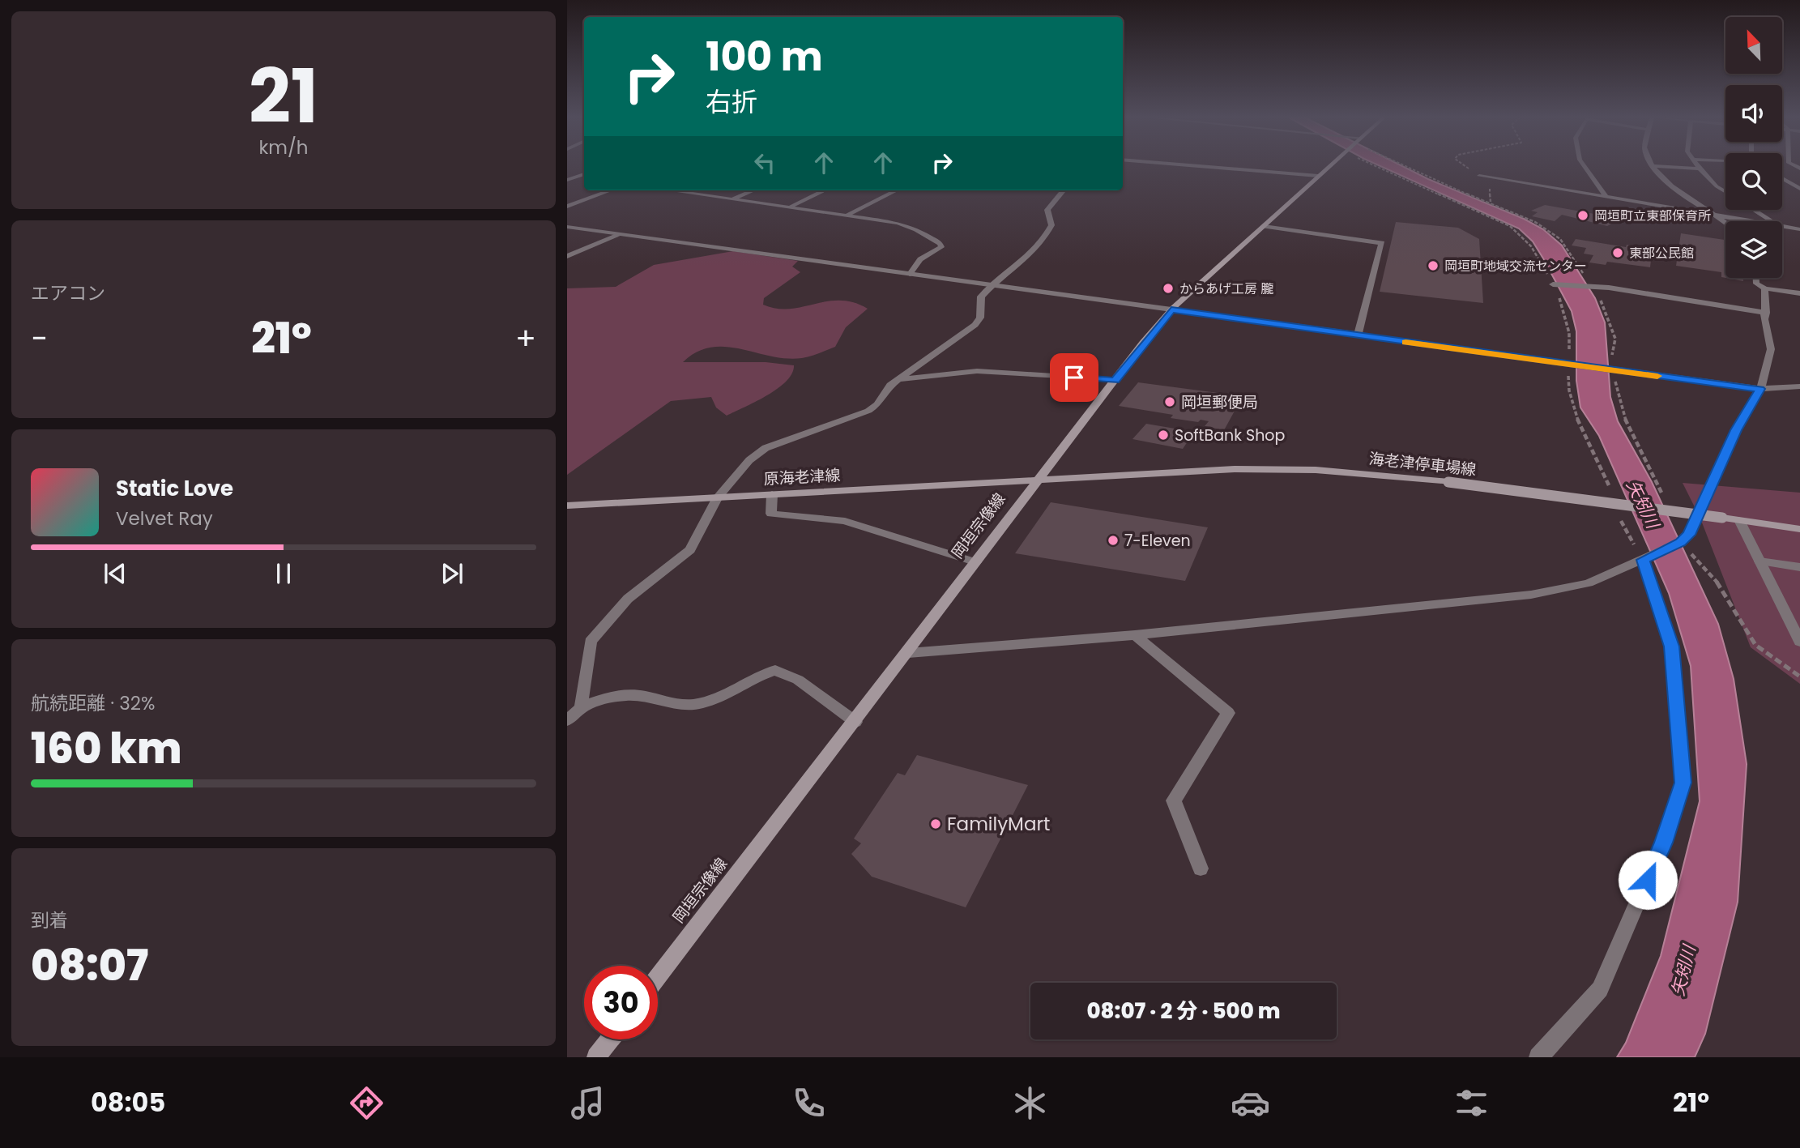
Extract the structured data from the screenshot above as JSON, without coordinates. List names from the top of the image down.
{
  "streets": {
    "main road": ["海老津停車場線", "原海老津線", "岡垣宗像線"]
  },
  "crossings": [
    ["海老津停車場線", "原海老津線"],
    ["海老津停車場線", "岡垣宗像線"],
    ["原海老津線", "岡垣宗像線"]
  ],
  "water": ["矢矧川"],
  "places": [
    "岡垣町立東部保育所",
    "東部公民館",
    "岡垣町地域交流センター",
    "からあげ工房 朧",
    "岡垣郵便局",
    "SoftBank Shop",
    "7-Eleven",
    "FamilyMart"
  ],
  "north": "top left",
  "page": {
    "tile": [
      ["21", "km/h"],
      "エアコン",
      ["航続距離 · 32%", "160 km"],
      ["到着", "08:07"]
    ],
    "turn": ["100 m", "右折"],
    "heat": ["−", "21°", "+"],
    "song": ["Static Love", "Velvet Ray"],
    "limit": "30",
    "trip": "08:07 · 2 分 · 500 m",
    "tabs": ["08:05", "21°"]
  }
}
